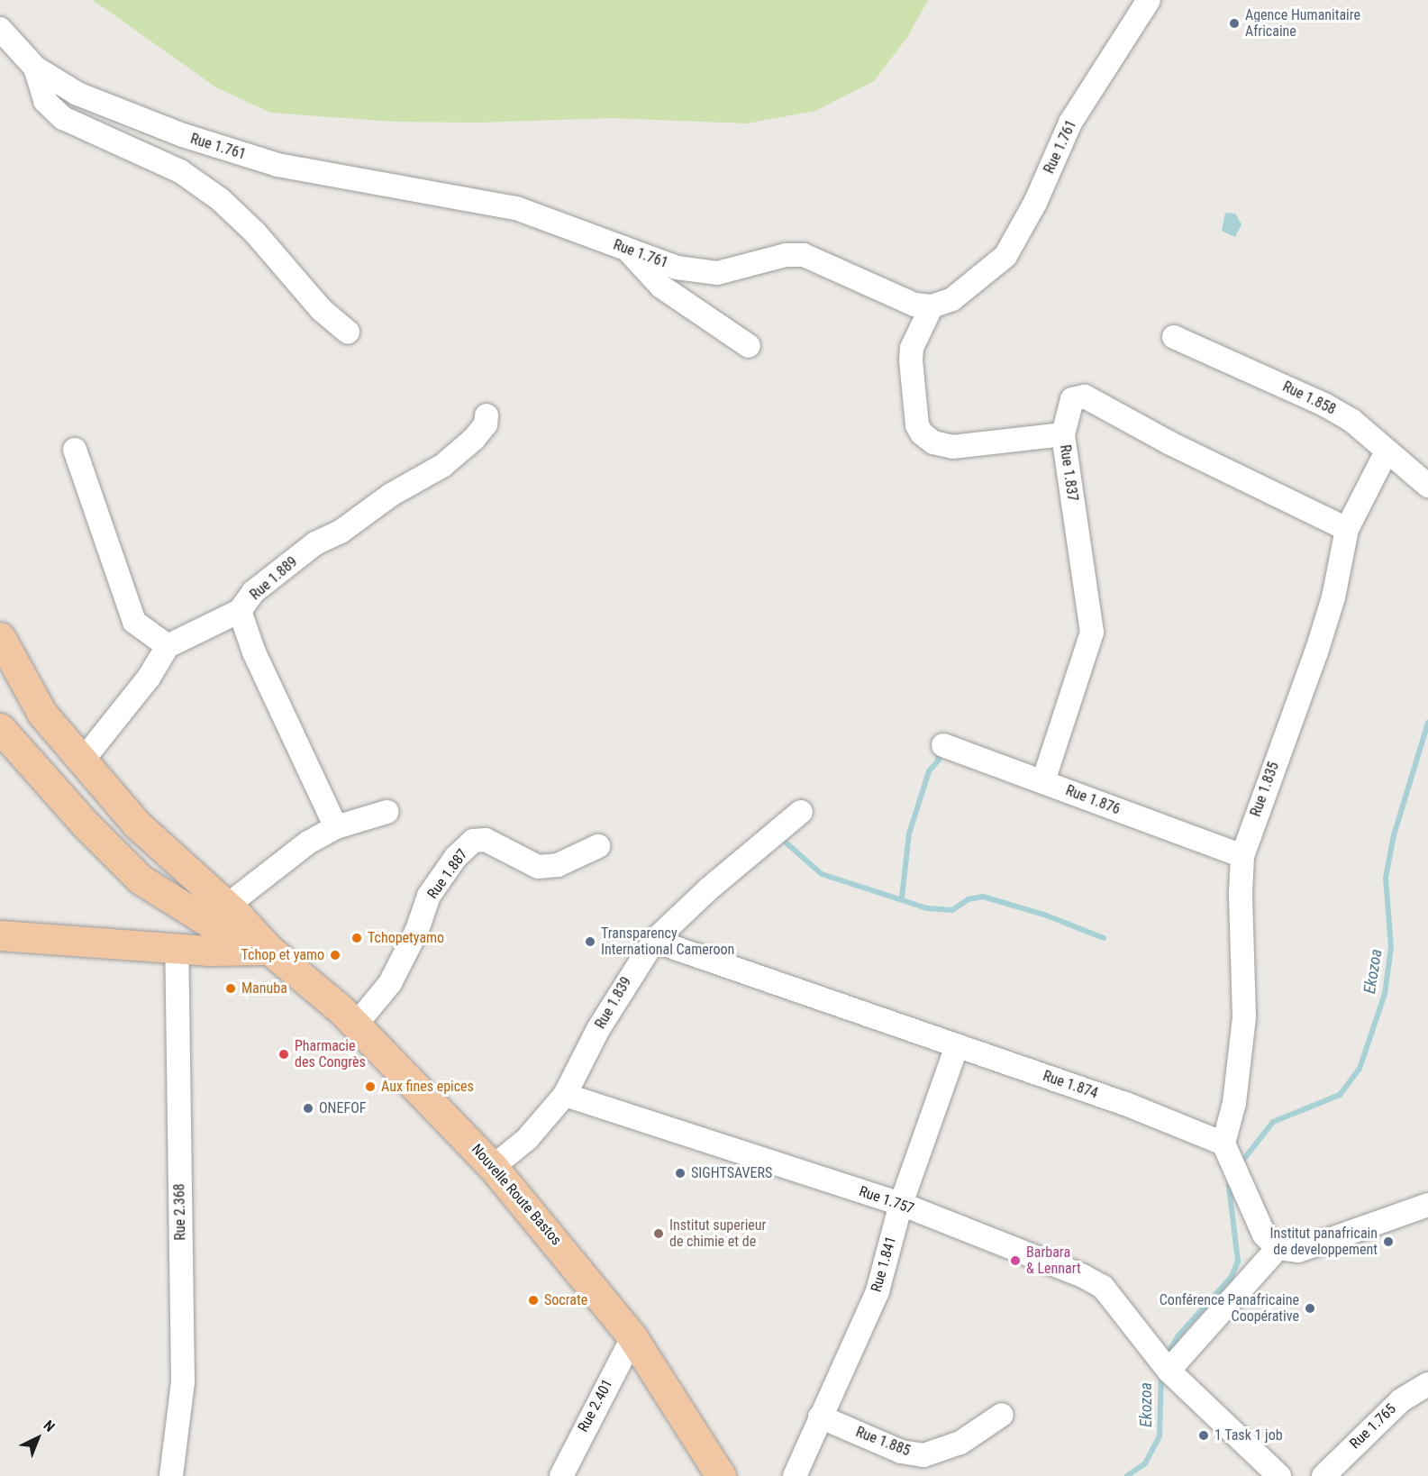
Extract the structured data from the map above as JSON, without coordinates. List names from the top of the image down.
{
  "streets": {
    "main road": ["Nouvelle Route Bastos"],
    "street": [
      "Rue 1.761",
      "Rue 1.858",
      "Rue 1.837",
      "Rue 1.889",
      "Rue 1.835",
      "Rue 1.876",
      "Rue 1.887",
      "Rue 1.839",
      "Rue 1.874",
      "Rue 1.757",
      "Rue 2.368",
      "Rue 1.841",
      "Rue 2.401",
      "Rue 1.765",
      "Rue 1.885"
    ]
  },
  "crossings": [
    ["Rue 1.858", "Rue 1.835"],
    ["Rue 1.837", "Rue 1.835"],
    ["Rue 1.837", "Rue 1.876"],
    ["Rue 1.835", "Rue 1.876"],
    ["Rue 1.835", "Rue 1.874"],
    ["Rue 1.887", "Nouvelle Route Bastos"],
    ["Rue 1.839", "Rue 1.874"],
    ["Rue 1.839", "Nouvelle Route Bastos"],
    ["Rue 1.839", "Rue 1.757"],
    ["Rue 1.874", "Rue 1.841"],
    ["Nouvelle Route Bastos", "Rue 2.401"],
    ["Rue 1.757", "Rue 1.841"],
    ["Rue 1.841", "Rue 1.885"]
  ],
  "water": ["Ekozoa"],
  "places": [
    "Agence Humanitaire Africaine",
    "Tchopetyamo",
    "Transparency International Cameroon",
    "Tchop et yamo",
    "Manuba",
    "Pharmacie des Congrès",
    "Aux fines epices",
    "ONEFOF",
    "SIGHTSAVERS",
    "Institut superieur de chimie et de",
    "Institut panafricain de developpement",
    "Barbara & Lennart",
    "Socrate",
    "Conférence Panafricaine Coopérative",
    "1 Task 1 job"
  ],
  "north": "top right"
}
